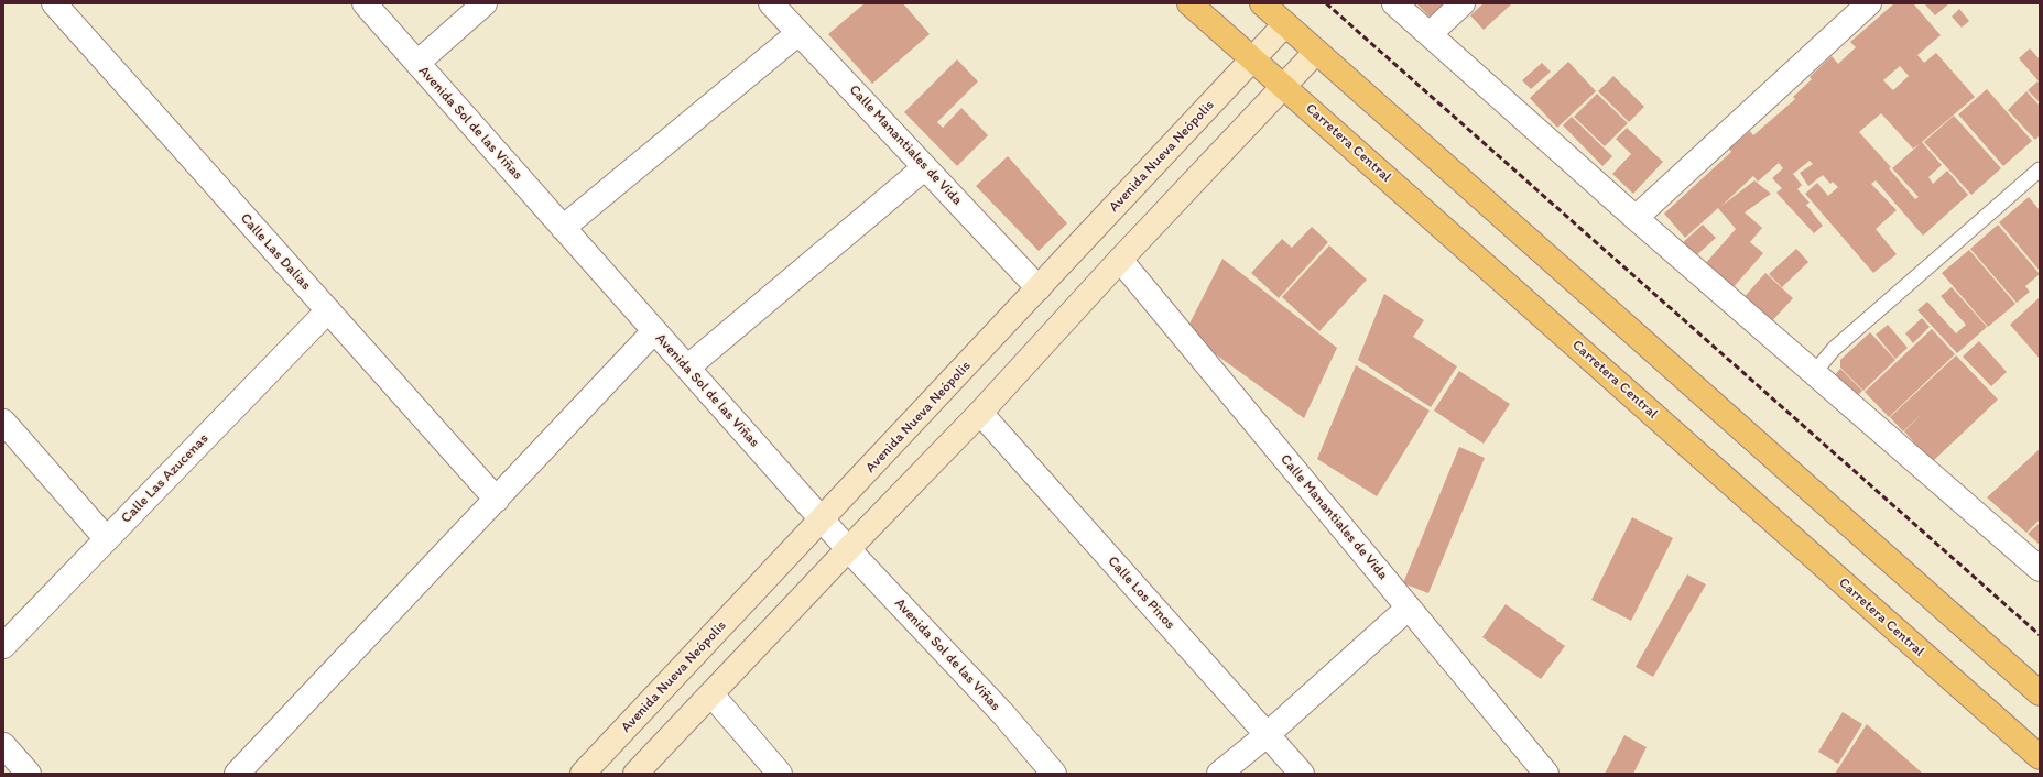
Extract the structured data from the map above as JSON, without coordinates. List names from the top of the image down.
{
  "streets": {
    "highway": ["Carretera Central"],
    "street": [
      "Avenida Sol de las Viñas",
      "Calle Manantiales de Vida",
      "Avenida Nueva Neópolis",
      "Calle Las Dalias",
      "Calle Las Azucenas",
      "Calle Los Pinos"
    ]
  },
  "crossings": [
    ["Avenida Sol de las Viñas", "Avenida Nueva Neópolis"],
    ["Carretera Central", "Avenida Nueva Neópolis"],
    ["Calle Manantiales de Vida", "Avenida Nueva Neópolis"],
    ["Calle Las Dalias", "Calle Las Azucenas"]
  ]
}
